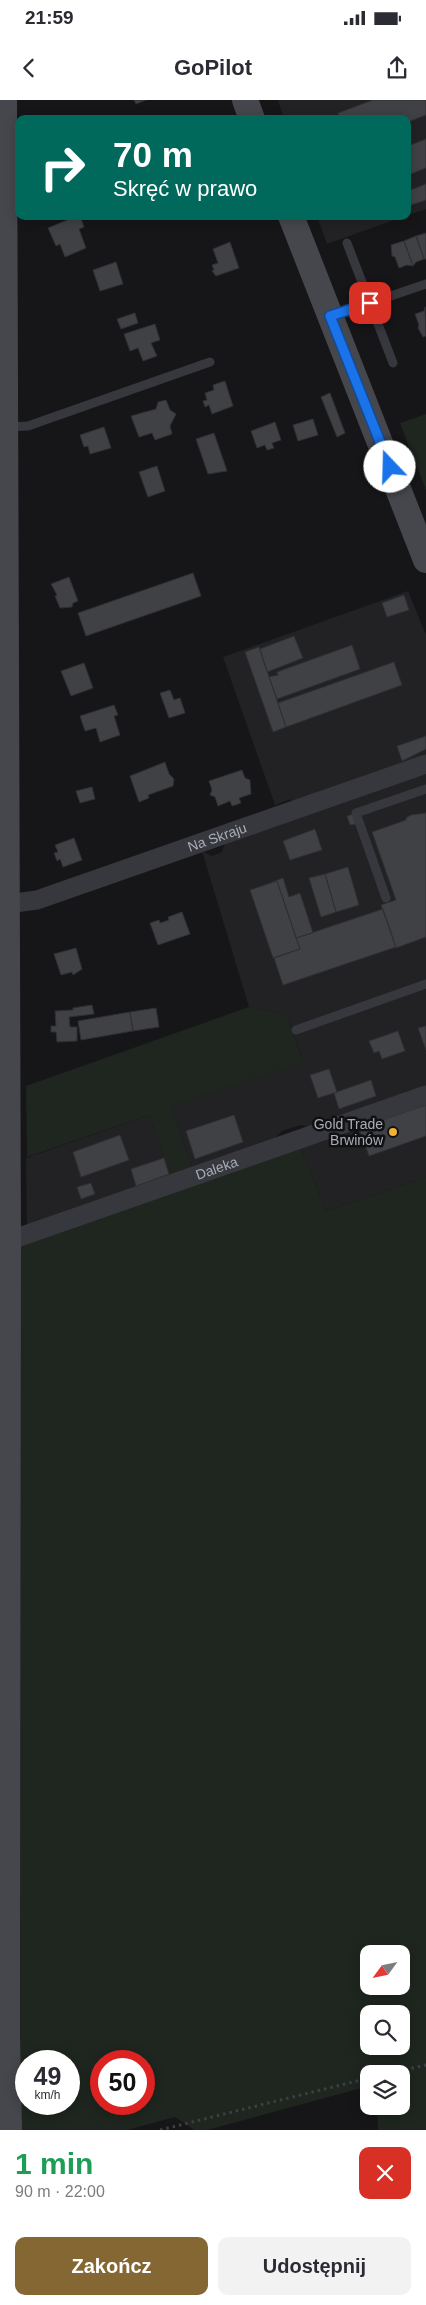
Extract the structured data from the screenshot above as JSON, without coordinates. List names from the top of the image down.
{
  "streets": {
    "street": ["Na Skraju", "Daleka"]
  },
  "places": ["Gold Trade Brwinów"],
  "north": "bottom left",
  "page": {
    "status": "21:59",
    "header": "GoPilot",
    "turn": ["70 m", "Skręć w prawo"],
    "speed": "49 km/h",
    "limit": "50",
    "heading": ["1 min", "90 m · 22:00"],
    "buttons": ["Zakończ", "Udostępnij"]
  }
}
